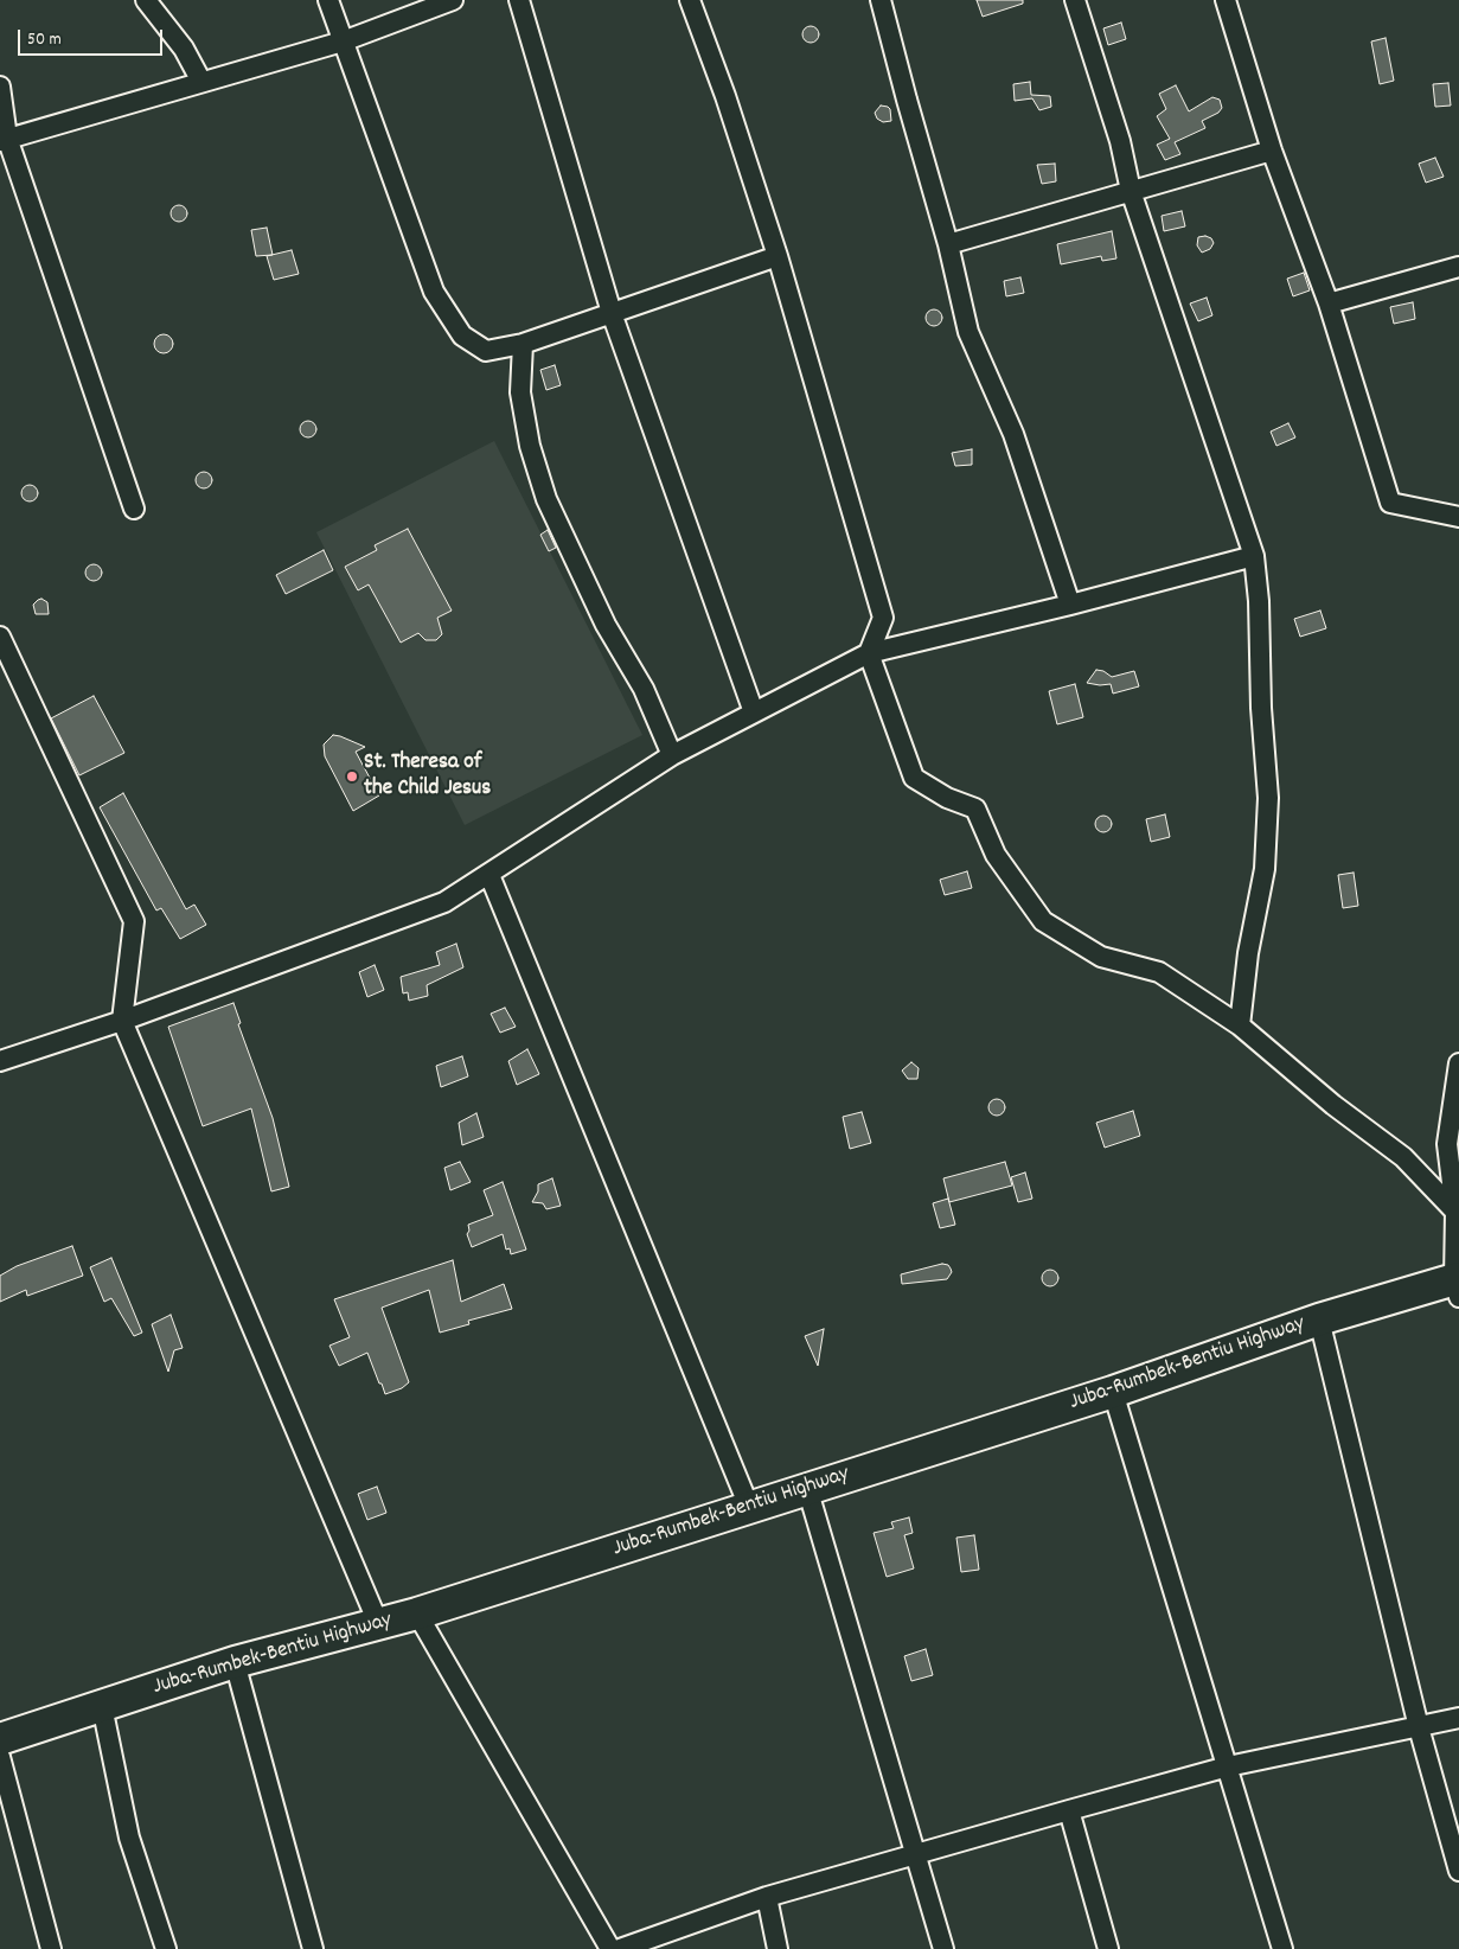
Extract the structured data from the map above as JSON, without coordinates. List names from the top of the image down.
{
  "streets": {
    "main road": ["Juba-Rumbek-Bentiu Highway"]
  },
  "places": ["St. Theresa of the Child Jesus"],
  "scale_bar": "50 m"
}
